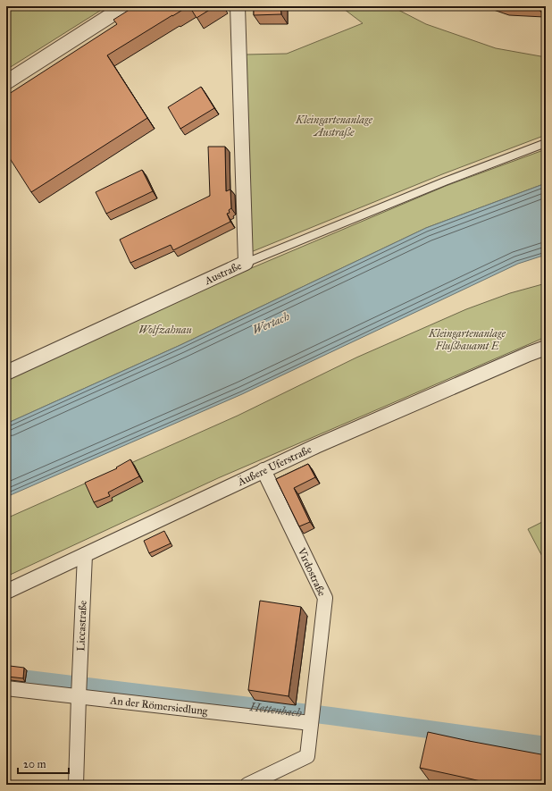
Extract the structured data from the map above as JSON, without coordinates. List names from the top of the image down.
{
  "streets": {
    "street": [
      "Austraße",
      "Äußere Uferstraße",
      "Virdostraße",
      "Liccastraße",
      "An der Römersiedlung"
    ]
  },
  "crossings": [
    ["Äußere Uferstraße", "Virdostraße"],
    ["Äußere Uferstraße", "Liccastraße"],
    ["Virdostraße", "An der Römersiedlung"],
    ["Liccastraße", "An der Römersiedlung"]
  ],
  "water": ["Wertach", "Hettenbach"],
  "parks": ["Kleingartenanlage Austraße", "Wolfzahnau", "Kleingartenanlage Flußbauamt E"],
  "scale_bar": "20 m"
}
